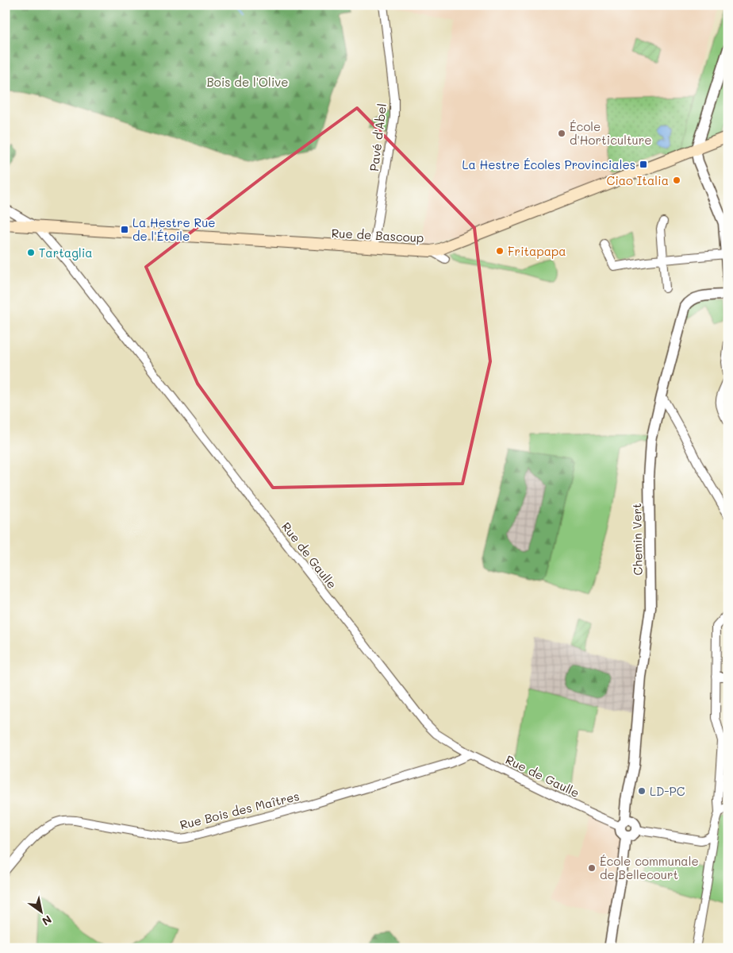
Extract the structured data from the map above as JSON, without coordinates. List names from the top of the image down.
{
  "streets": {
    "main road": ["Rue de Bascoup"],
    "street": [
      "Pavé d'Abel",
      "Chemin Vert",
      "Rue de Gaulle",
      "Rue Bois des Maîtres"
    ]
  },
  "crossings": [
    ["Pavé d'Abel", "Rue de Bascoup"],
    ["Rue de Bascoup", "Rue de Gaulle"],
    ["Chemin Vert", "Rue de Gaulle"],
    ["Rue de Gaulle", "Rue Bois des Maîtres"]
  ],
  "parks": ["Bois de l'Olive"],
  "places": {
    "other": [
      "École d'Horticulture",
      "Ciao Italia",
      "Fritapapa",
      "Tartaglia",
      "LD-PC",
      "École communale de Bellecourt"
    ],
    "transit": ["La Hestre Écoles Provinciales", "La Hestre Rue de l'Étoile"]
  },
  "north": "bottom right"
}
